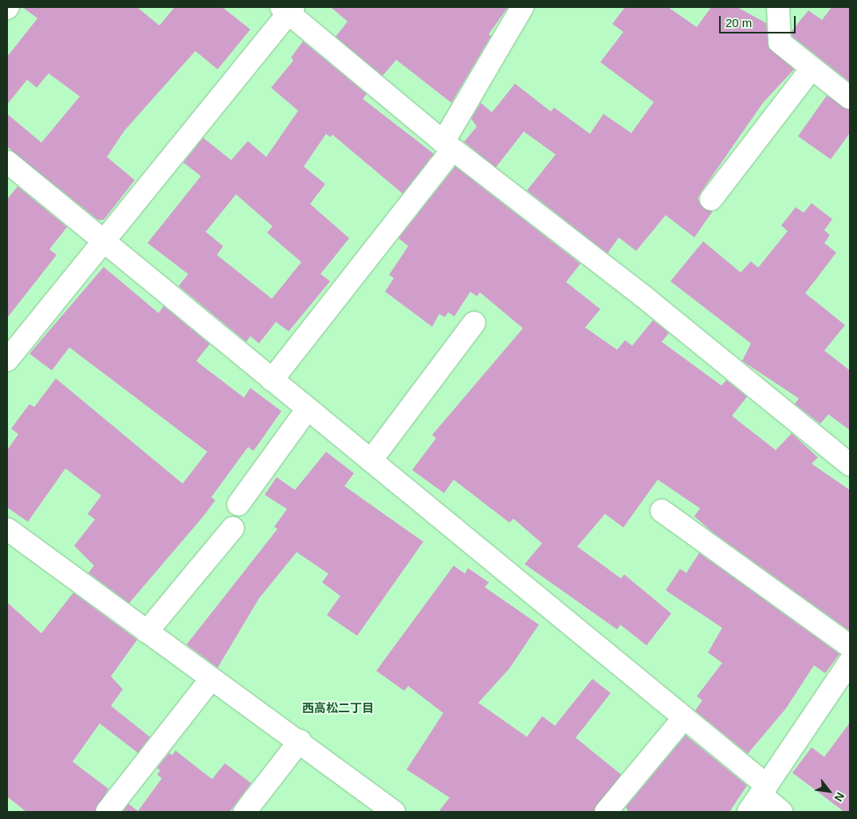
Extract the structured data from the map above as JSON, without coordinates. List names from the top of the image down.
{
  "districts": ["西高松二丁目"],
  "scale_bar": "20 m",
  "north": "bottom right"
}
